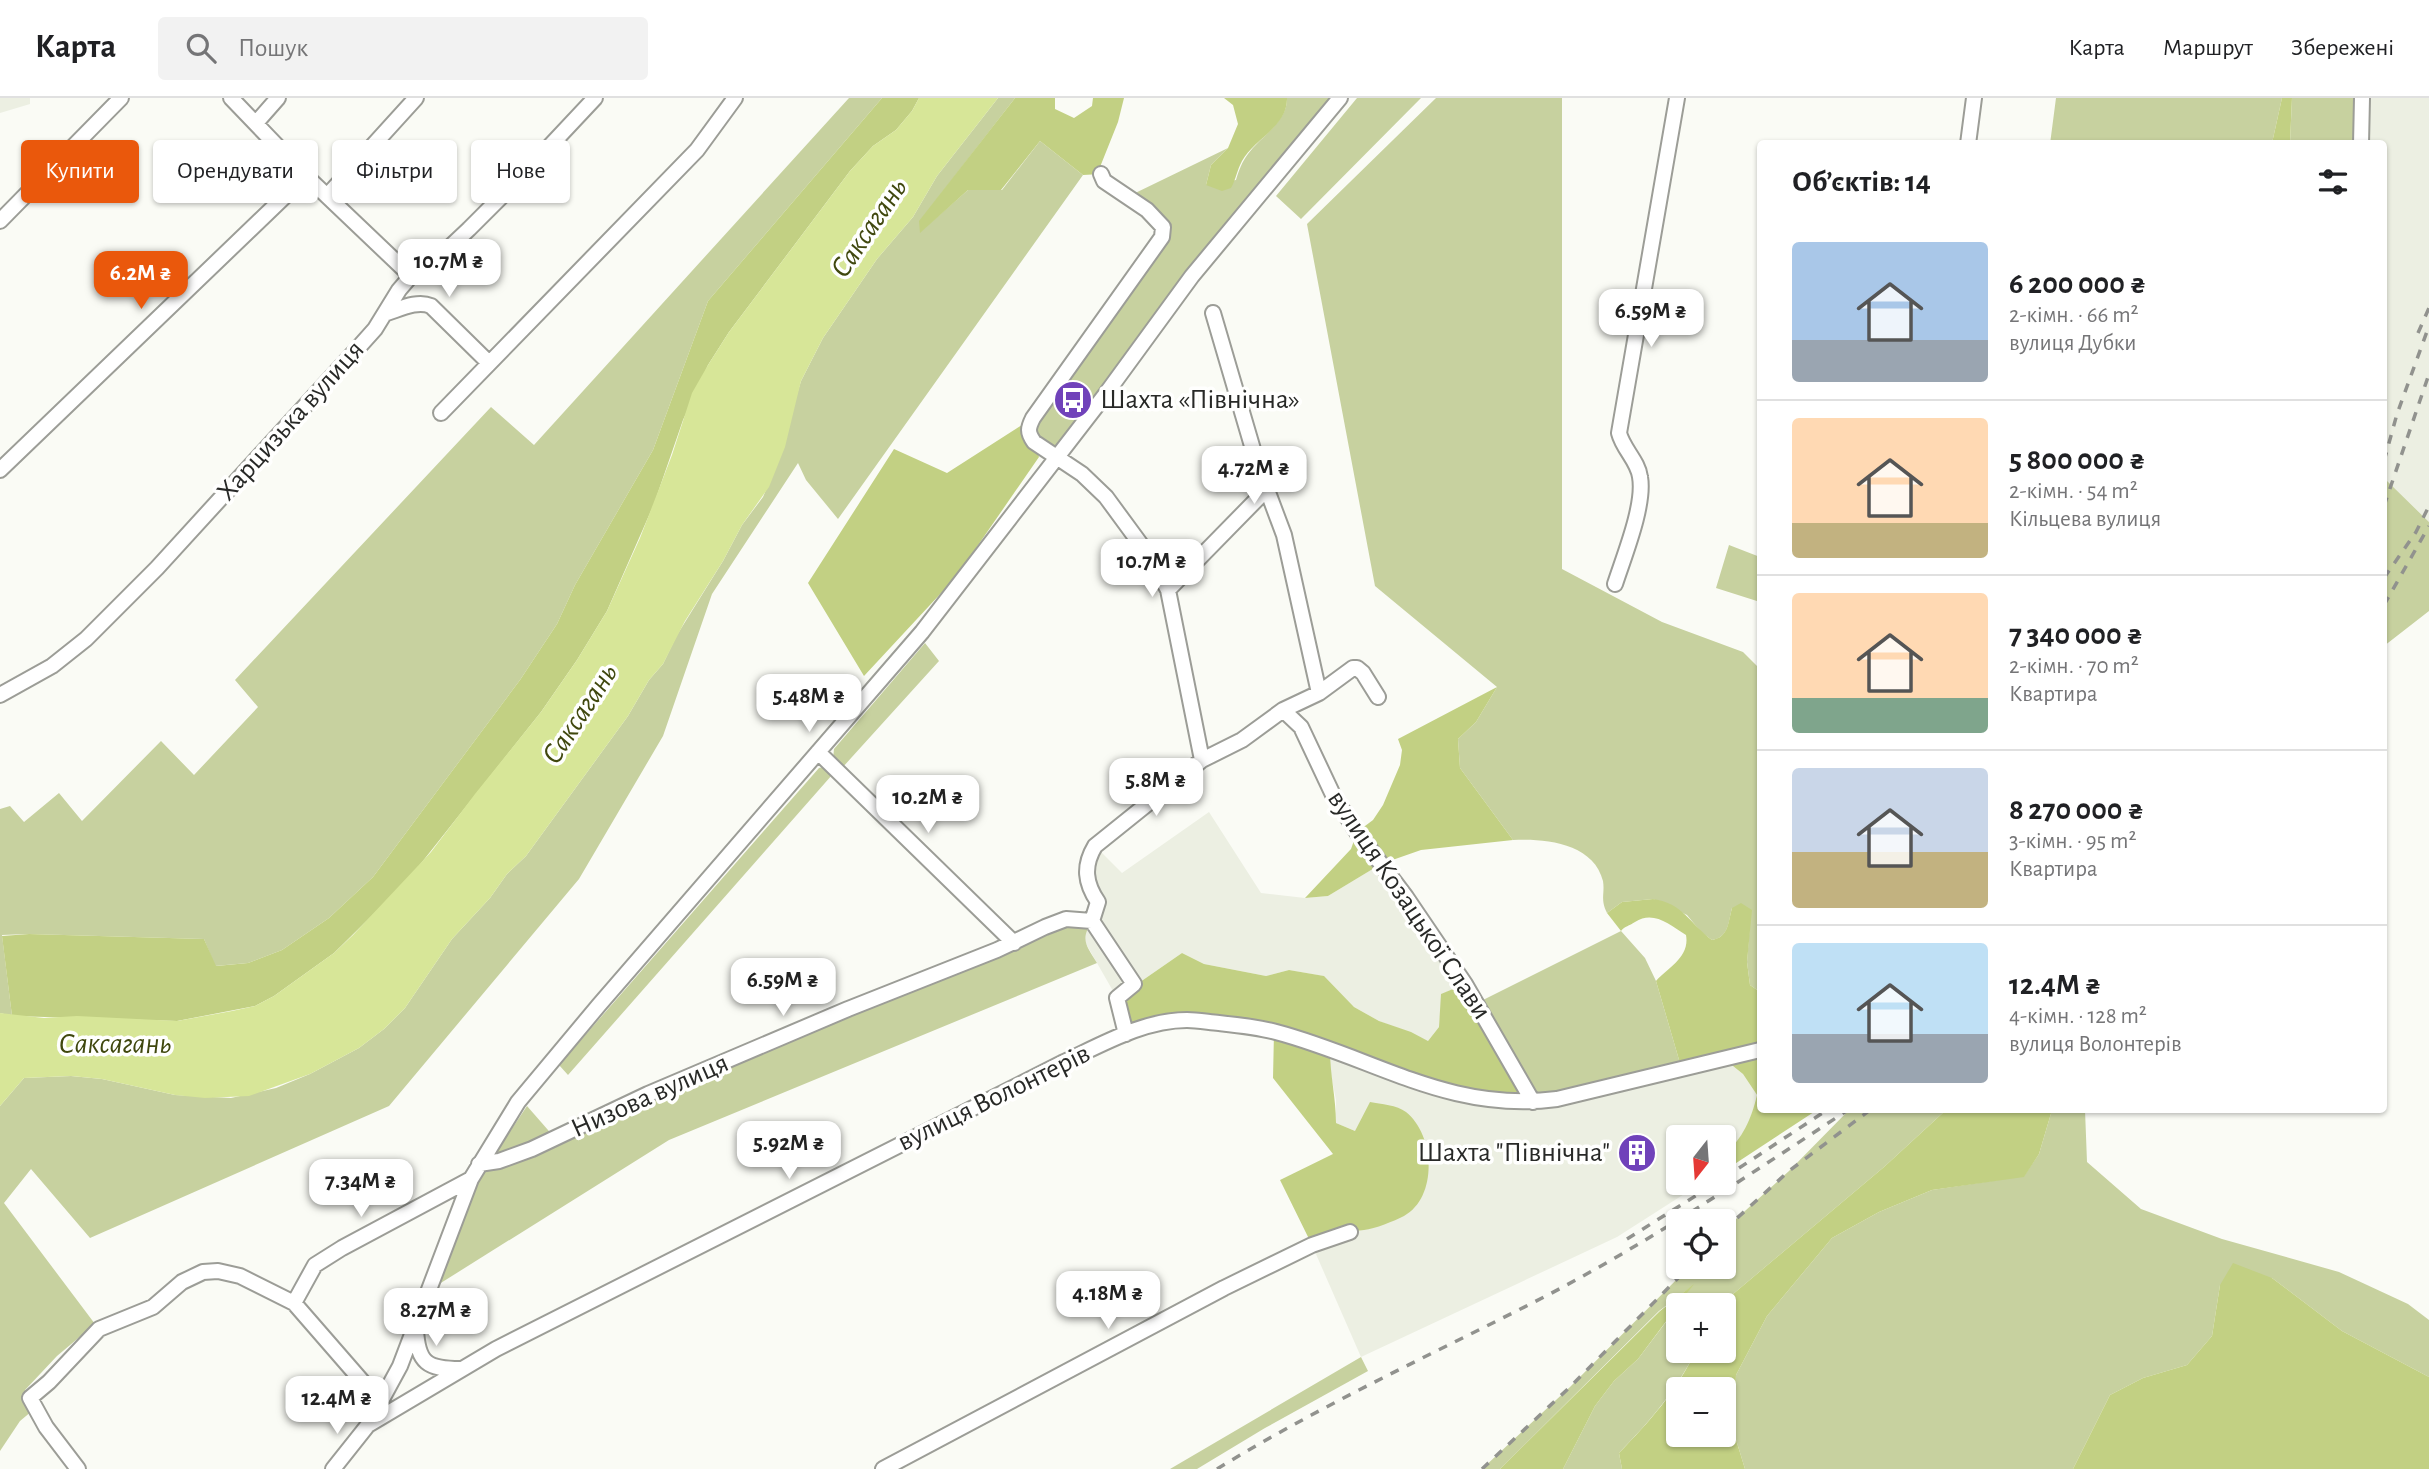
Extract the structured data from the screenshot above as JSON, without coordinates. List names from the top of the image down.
{
  "streets": {
    "street": [
      "Харцизька вулиця",
      "вулиця Козацької Слави",
      "Низова вулиця",
      "вулиця Волонтерів"
    ]
  },
  "crossings": [
    ["вулиця Козацької Слави", "вулиця Волонтерів"]
  ],
  "water": ["Саксагань"],
  "places": {
    "bus stop": ["Шахта «Північна»"],
    "building": ["Шахта \"Північна\""]
  },
  "north": "bottom",
  "page": {
    "header": "Карта",
    "search": "Пошук",
    "nav": ["Карта", "Маршрут", "Збережені"],
    "chip": [
      "Купити",
      "Орендувати",
      "Фільтри",
      "Нове"
    ],
    "heading": "Об’єктів: 14",
    "list": [
      {
        "name": "6 200 000 ₴",
        "note": "2-кімн. · 66 m² · вулиця Дубки"
      },
      {
        "name": "5 800 000 ₴",
        "note": "2-кімн. · 54 m² · Кільцева вулиця"
      },
      {
        "name": "7 340 000 ₴",
        "note": "2-кімн. · 70 m² · Квартира"
      },
      {
        "name": "8 270 000 ₴",
        "note": "3-кімн. · 95 m² · Квартира"
      },
      {
        "name": "12.4M ₴",
        "note": "4-кімн. · 128 m² · вулиця Волонтерів"
      }
    ],
    "price": [
      "10.7M ₴",
      "6.2M ₴",
      "6.59M ₴",
      "4.72M ₴",
      "10.7M ₴",
      "5.48M ₴",
      "5.8M ₴",
      "10.2M ₴",
      "6.59M ₴",
      "5.92M ₴",
      "7.34M ₴",
      "4.18M ₴",
      "8.27M ₴",
      "12.4M ₴"
    ],
    "map_buttons": ["+", "−"]
  }
}
